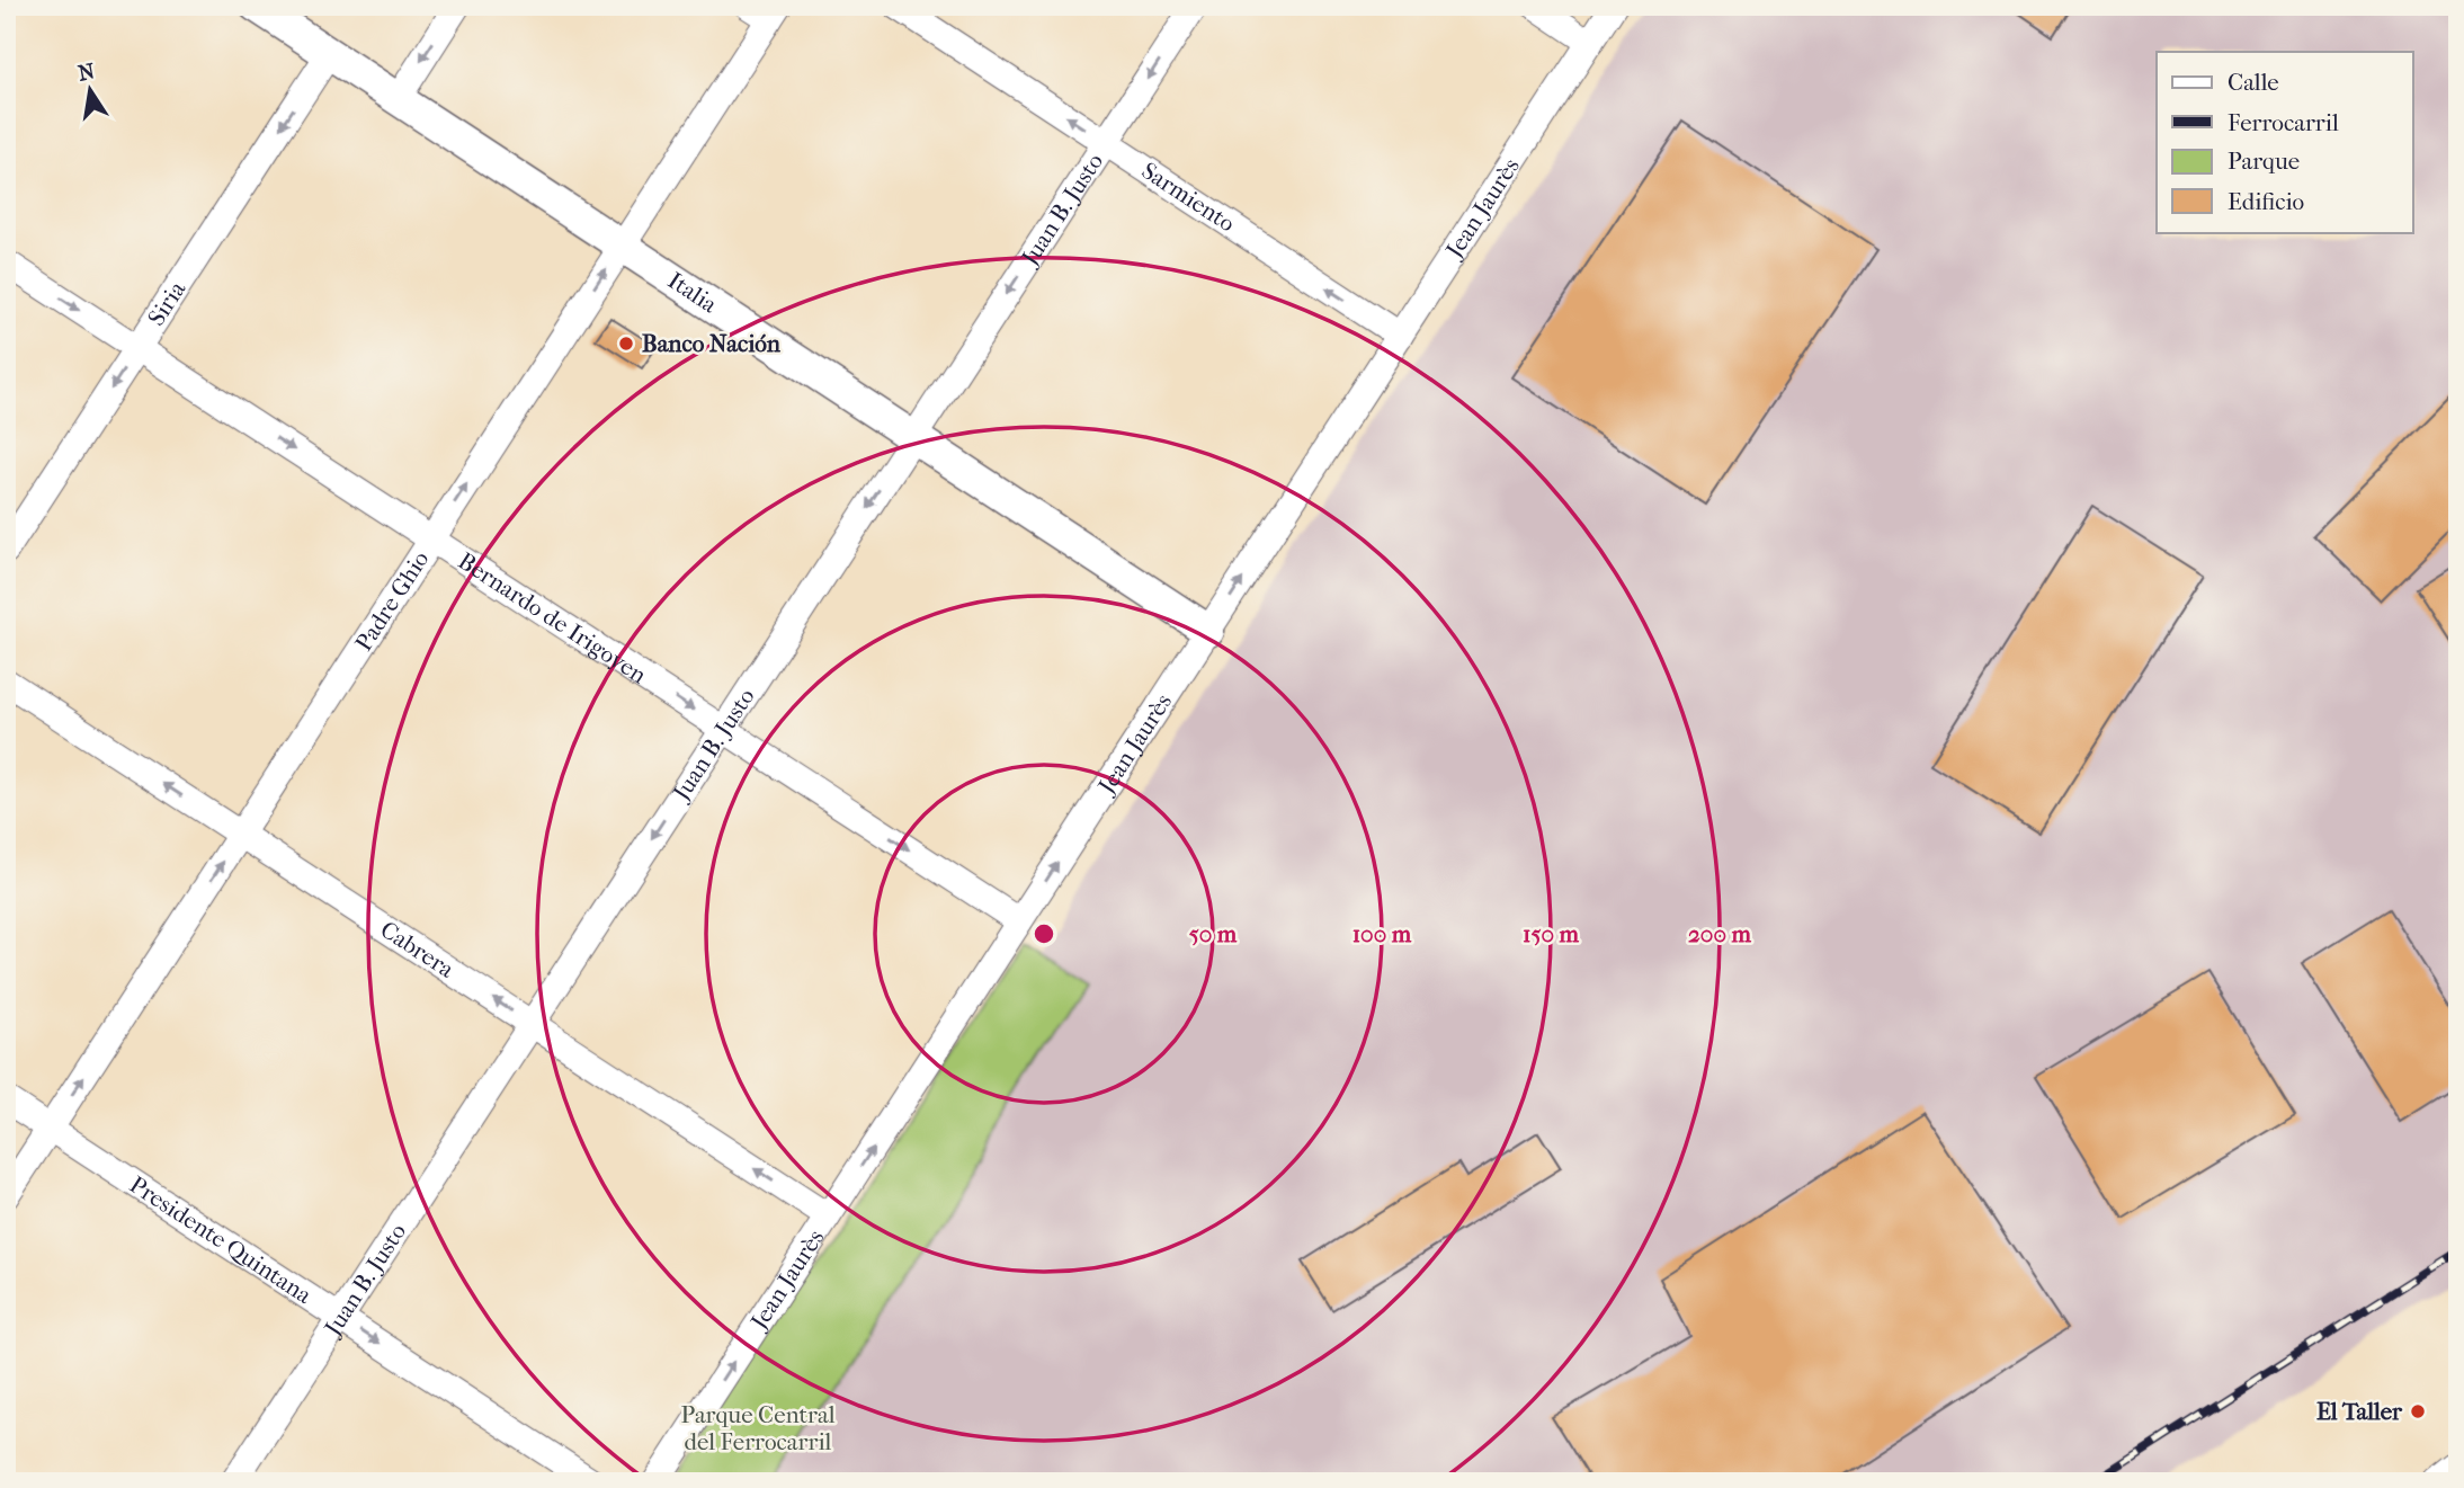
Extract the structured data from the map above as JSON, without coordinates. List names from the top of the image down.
{
  "streets": {
    "street": [
      "Sarmiento",
      "Juan B. Justo",
      "Jean Jaurès",
      "Italia",
      "Siria",
      "Padre Ghio",
      "Bernardo de Irigoyen",
      "Cabrera",
      "Presidente Quintana"
    ]
  },
  "crossings": [
    ["Sarmiento", "Juan B. Justo"],
    ["Sarmiento", "Jean Jaurès"],
    ["Juan B. Justo", "Italia"],
    ["Juan B. Justo", "Bernardo de Irigoyen"],
    ["Juan B. Justo", "Cabrera"],
    ["Juan B. Justo", "Presidente Quintana"],
    ["Jean Jaurès", "Italia"],
    ["Jean Jaurès", "Bernardo de Irigoyen"],
    ["Jean Jaurès", "Cabrera"],
    ["Italia", "Siria"],
    ["Italia", "Padre Ghio"],
    ["Siria", "Bernardo de Irigoyen"],
    ["Padre Ghio", "Bernardo de Irigoyen"],
    ["Padre Ghio", "Cabrera"],
    ["Padre Ghio", "Presidente Quintana"]
  ],
  "one_way": [
    "Sarmiento",
    "Juan B. Justo",
    "Jean Jaurès",
    "Siria",
    "Padre Ghio",
    "Bernardo de Irigoyen",
    "Cabrera",
    "Presidente Quintana"
  ],
  "parks": ["Parque Central del Ferrocarril"],
  "places": ["Banco Nación", "El Taller"],
  "legend": [
    "Calle",
    "Ferrocarril",
    "Parque",
    "Edificio"
  ],
  "north": "top",
  "rings": [
    "50 m",
    "100 m",
    "150 m",
    "200 m"
  ]
}
